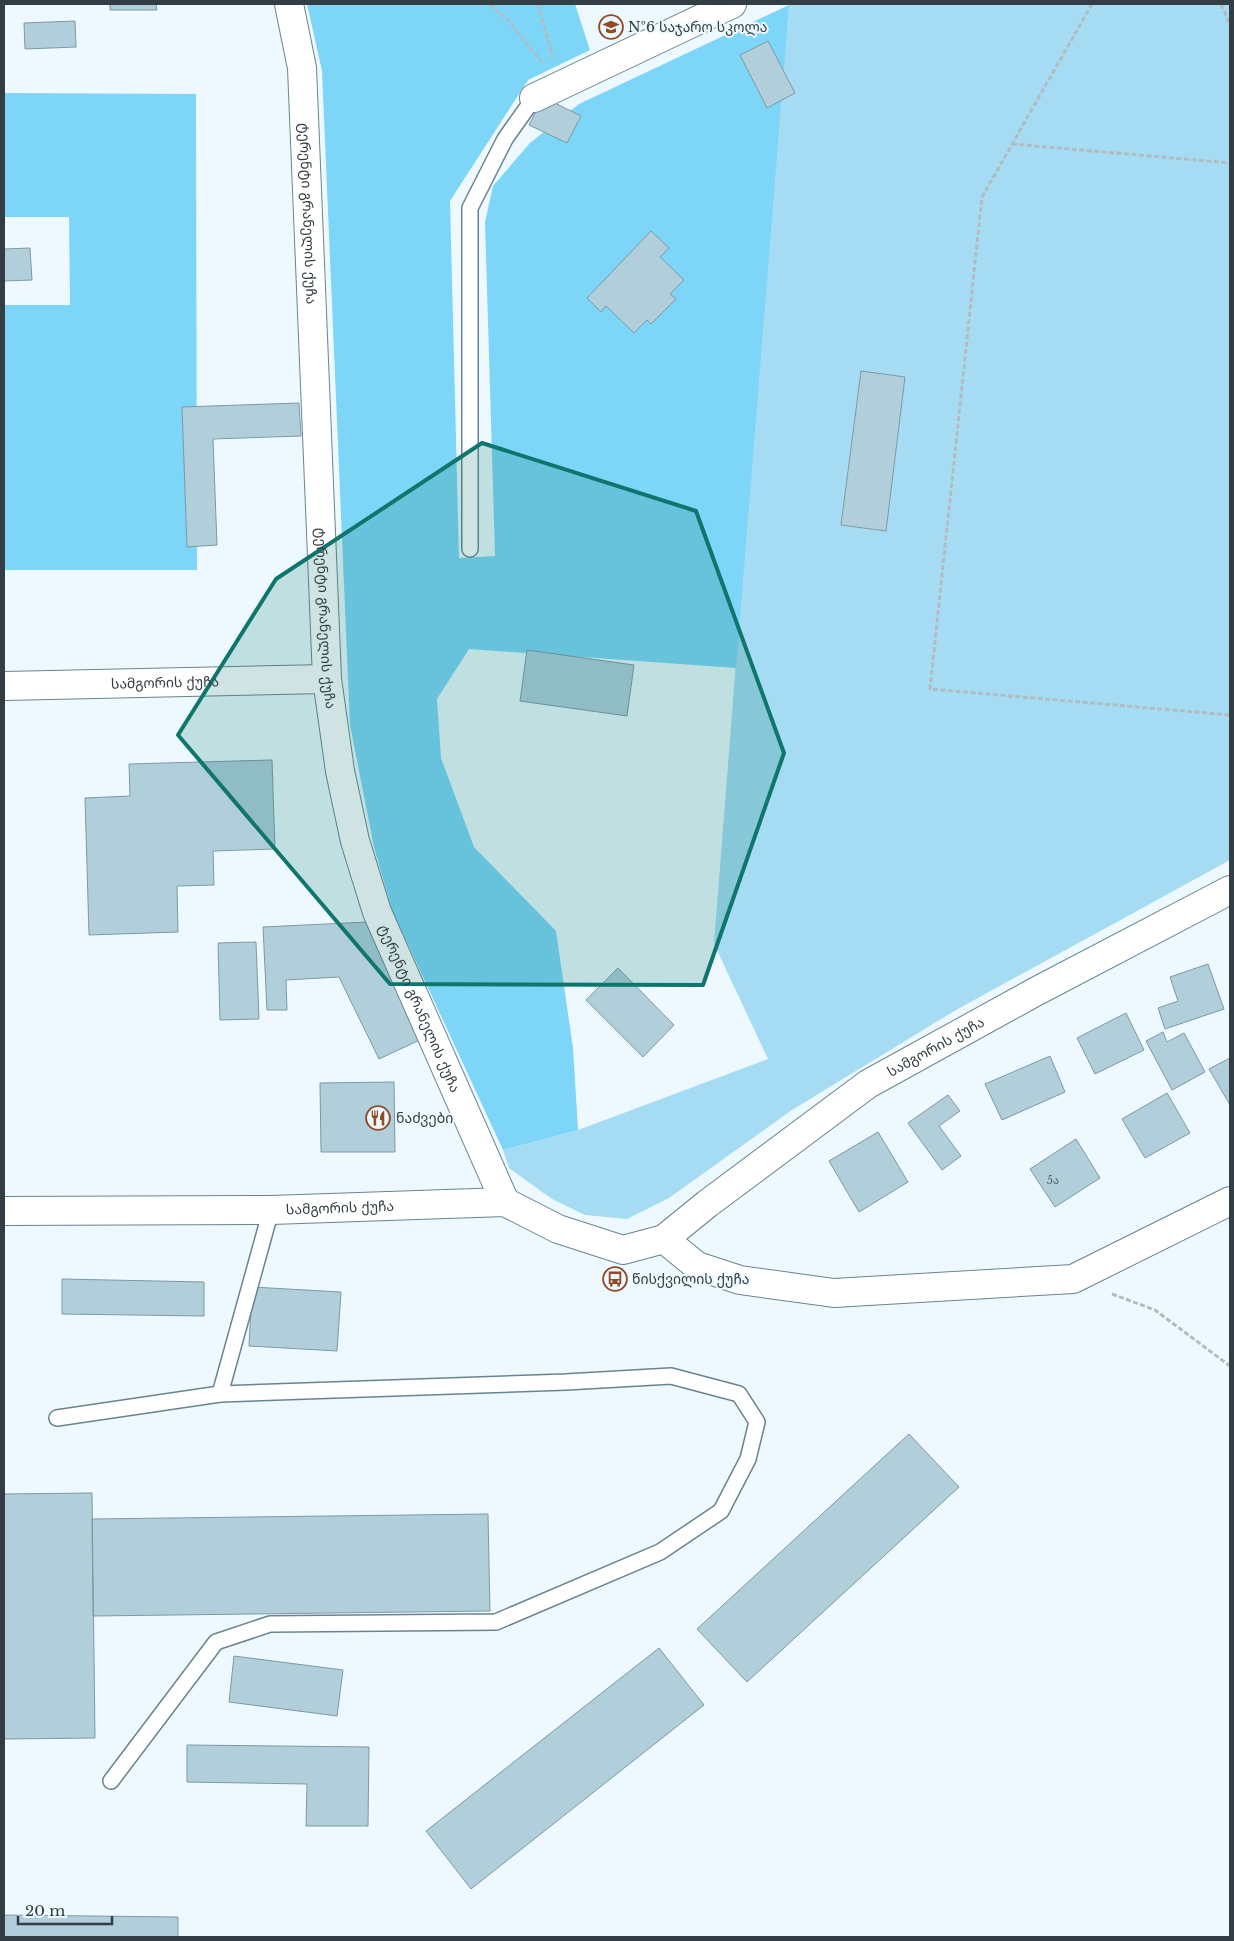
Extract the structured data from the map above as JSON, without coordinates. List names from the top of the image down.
{
  "streets": {
    "street": ["ტერენტი გრანელის ქუჩა", "სამგორის ქუჩა"]
  },
  "crossings": [
    ["ტერენტი გრანელის ქუჩა", "სამგორის ქუჩა"]
  ],
  "places": {
    "school or university": ["№6 საჯარო სკოლა"],
    "restaurant": ["ნაძვები"],
    "bus stop": ["წისქვილის ქუჩა"]
  },
  "house_numbers": ["5ა"],
  "scale_bar": "20 m"
}
